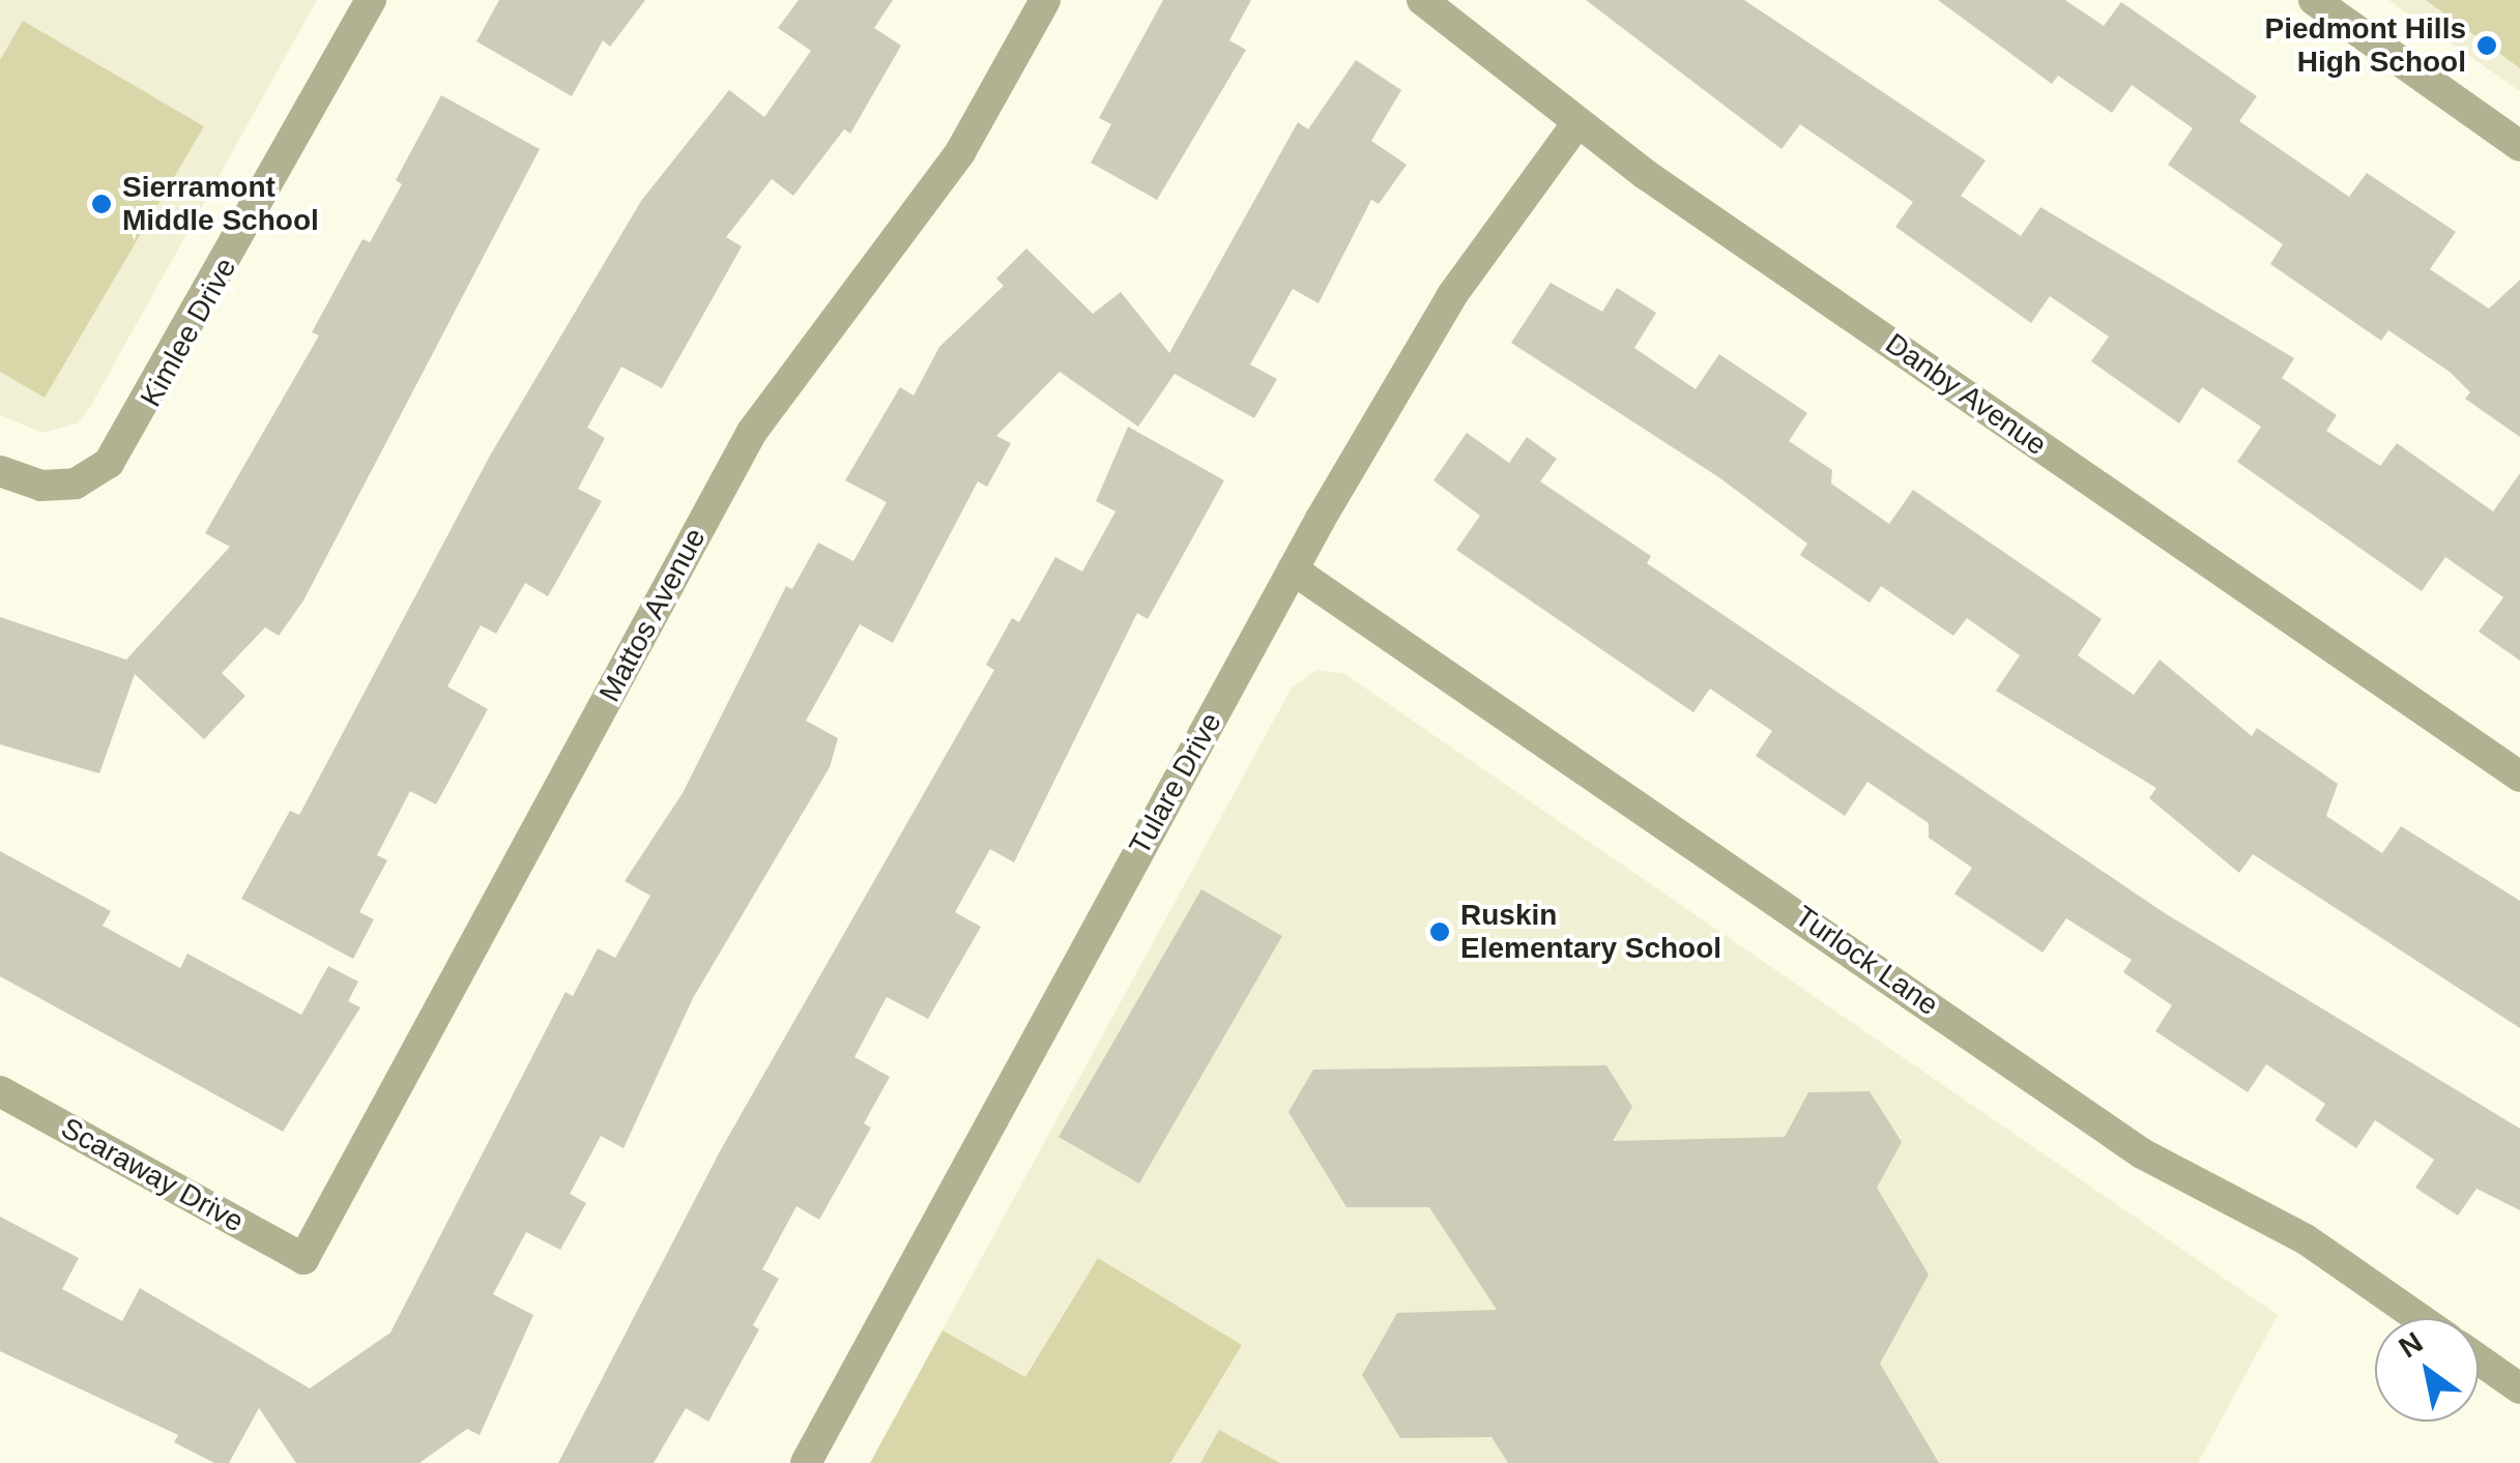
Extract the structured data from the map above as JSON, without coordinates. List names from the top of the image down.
{
  "streets": {
    "street": [
      "Kimlee Drive",
      "Danby Avenue",
      "Mattos Avenue",
      "Tulare Drive",
      "Turlock Lane",
      "Scaraway Drive"
    ]
  },
  "crossings": [
    ["Danby Avenue", "Tulare Drive"],
    ["Mattos Avenue", "Scaraway Drive"],
    ["Tulare Drive", "Turlock Lane"]
  ],
  "places": ["Piedmont Hills High School", "Sierramont Middle School", "Ruskin Elementary School"],
  "north": "top left"
}
